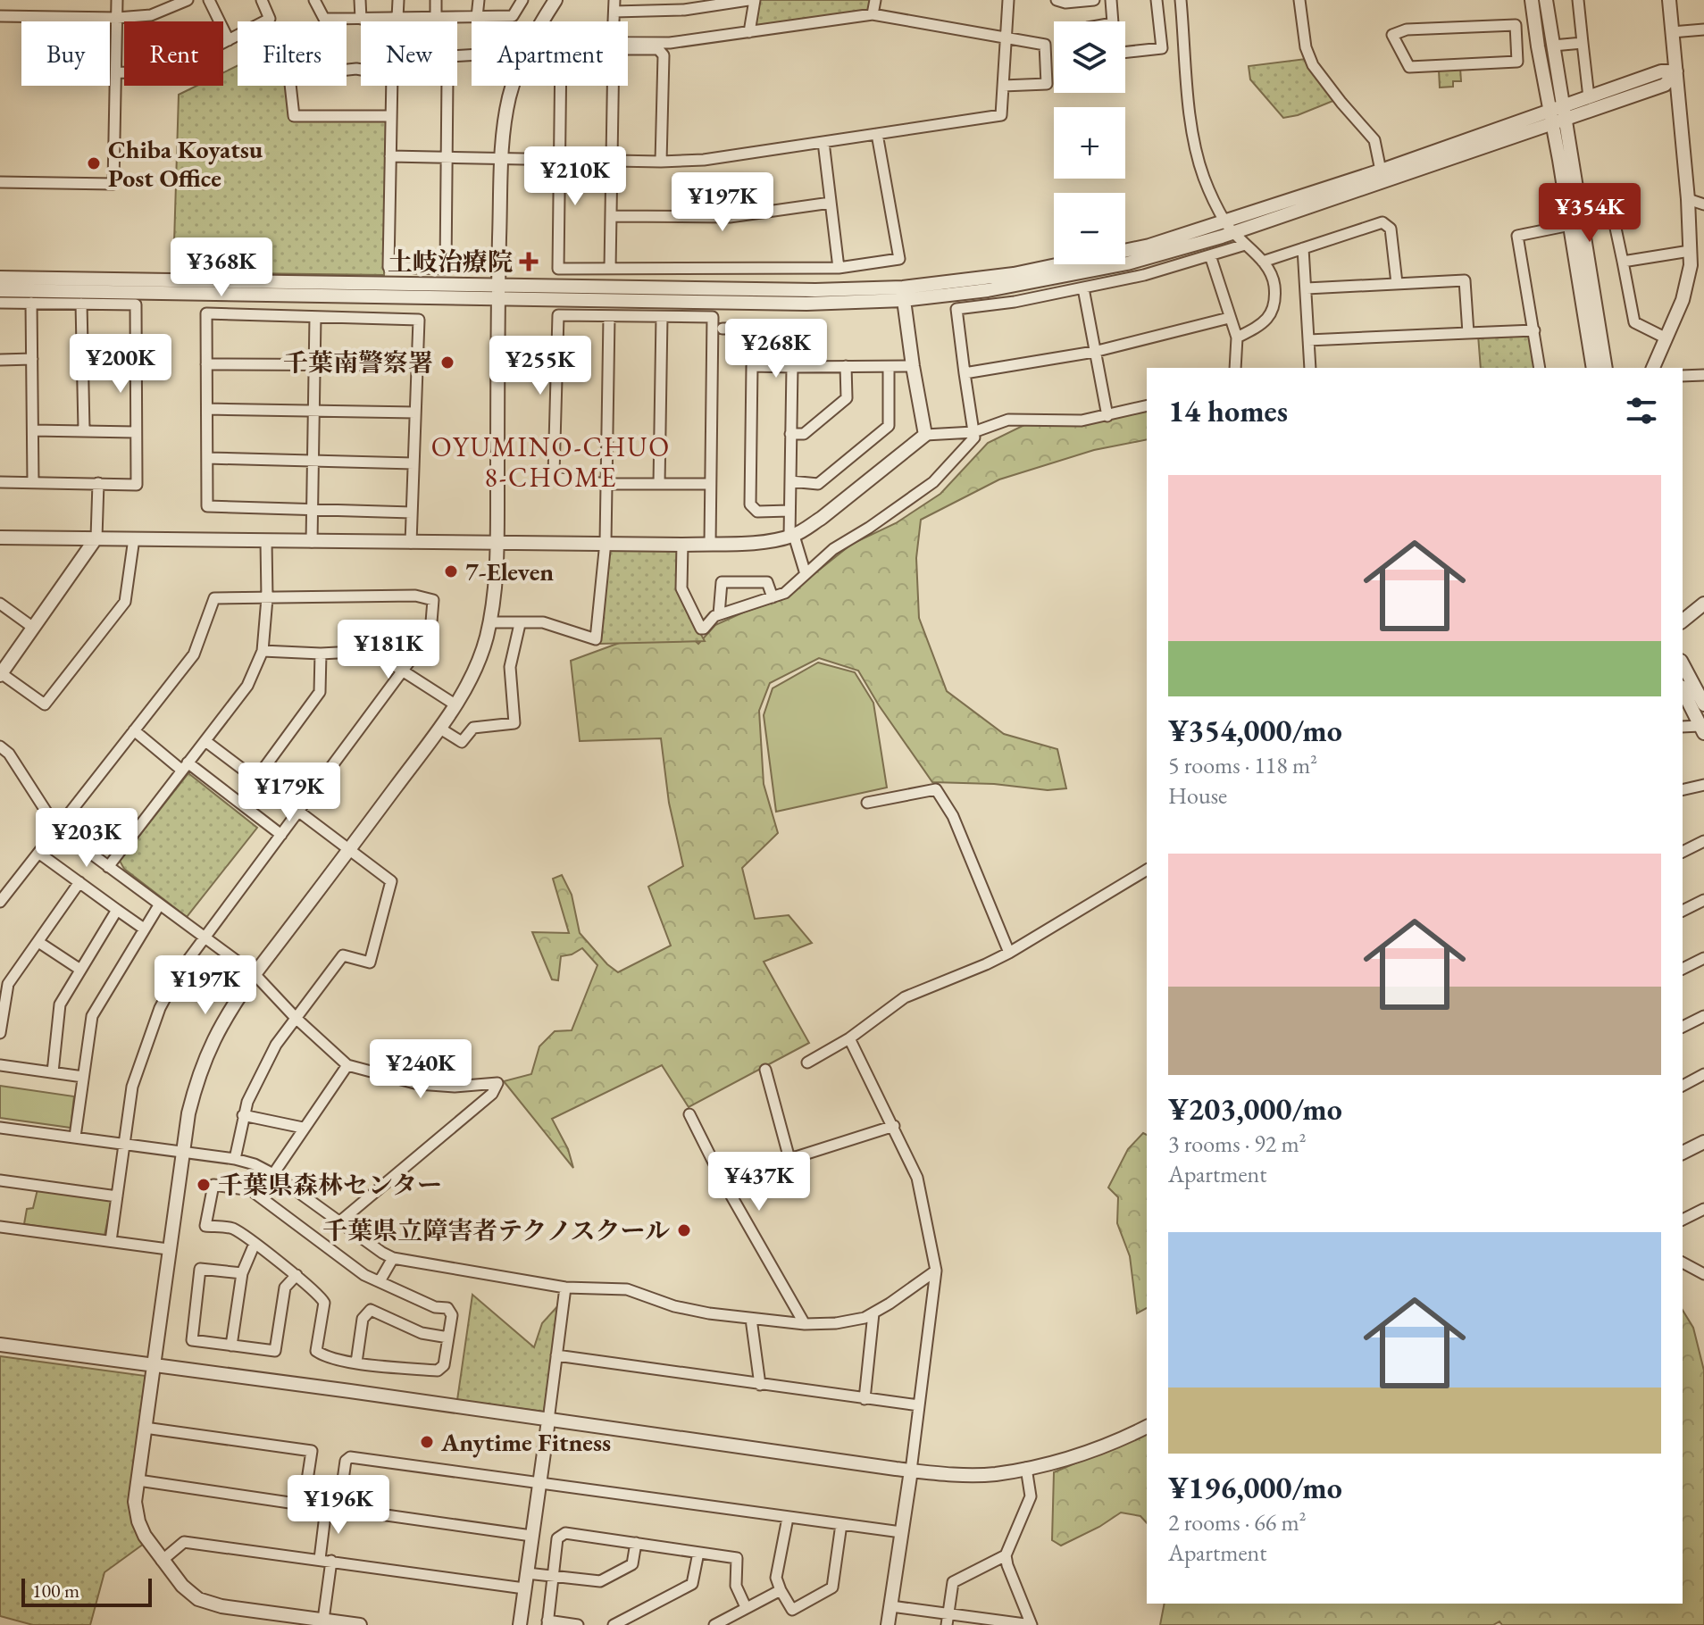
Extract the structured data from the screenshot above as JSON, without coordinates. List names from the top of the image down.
{
  "districts": ["OYUMINO-CHUO 8-CHOME"],
  "places": {
    "other": [
      "Chiba Koyatsu Post Office",
      "千葉南警察署",
      "7-Eleven",
      "千葉県森林センター",
      "千葉県立障害者テクノスクール",
      "Anytime Fitness"
    ],
    "health": ["土岐治療院"]
  },
  "scale_bar": "100 m",
  "page": {
    "map_buttons": ["+", "−"],
    "chip": [
      "Buy",
      "Rent",
      "Filters",
      "New",
      "Apartment"
    ],
    "price": [
      "¥210K",
      "¥197K",
      "¥354K",
      "¥368K",
      "¥268K",
      "¥200K",
      "¥255K",
      "¥181K",
      "¥179K",
      "¥203K",
      "¥197K",
      "¥240K",
      "¥437K",
      "¥196K"
    ],
    "heading": "14 homes",
    "list": [
      {
        "name": "¥354,000/mo",
        "note": "5 rooms · 118 m² · House"
      },
      {
        "name": "¥203,000/mo",
        "note": "3 rooms · 92 m² · Apartment"
      },
      {
        "name": "¥196,000/mo",
        "note": "2 rooms · 66 m² · Apartment"
      }
    ],
    "scale": "100 m"
  }
}
